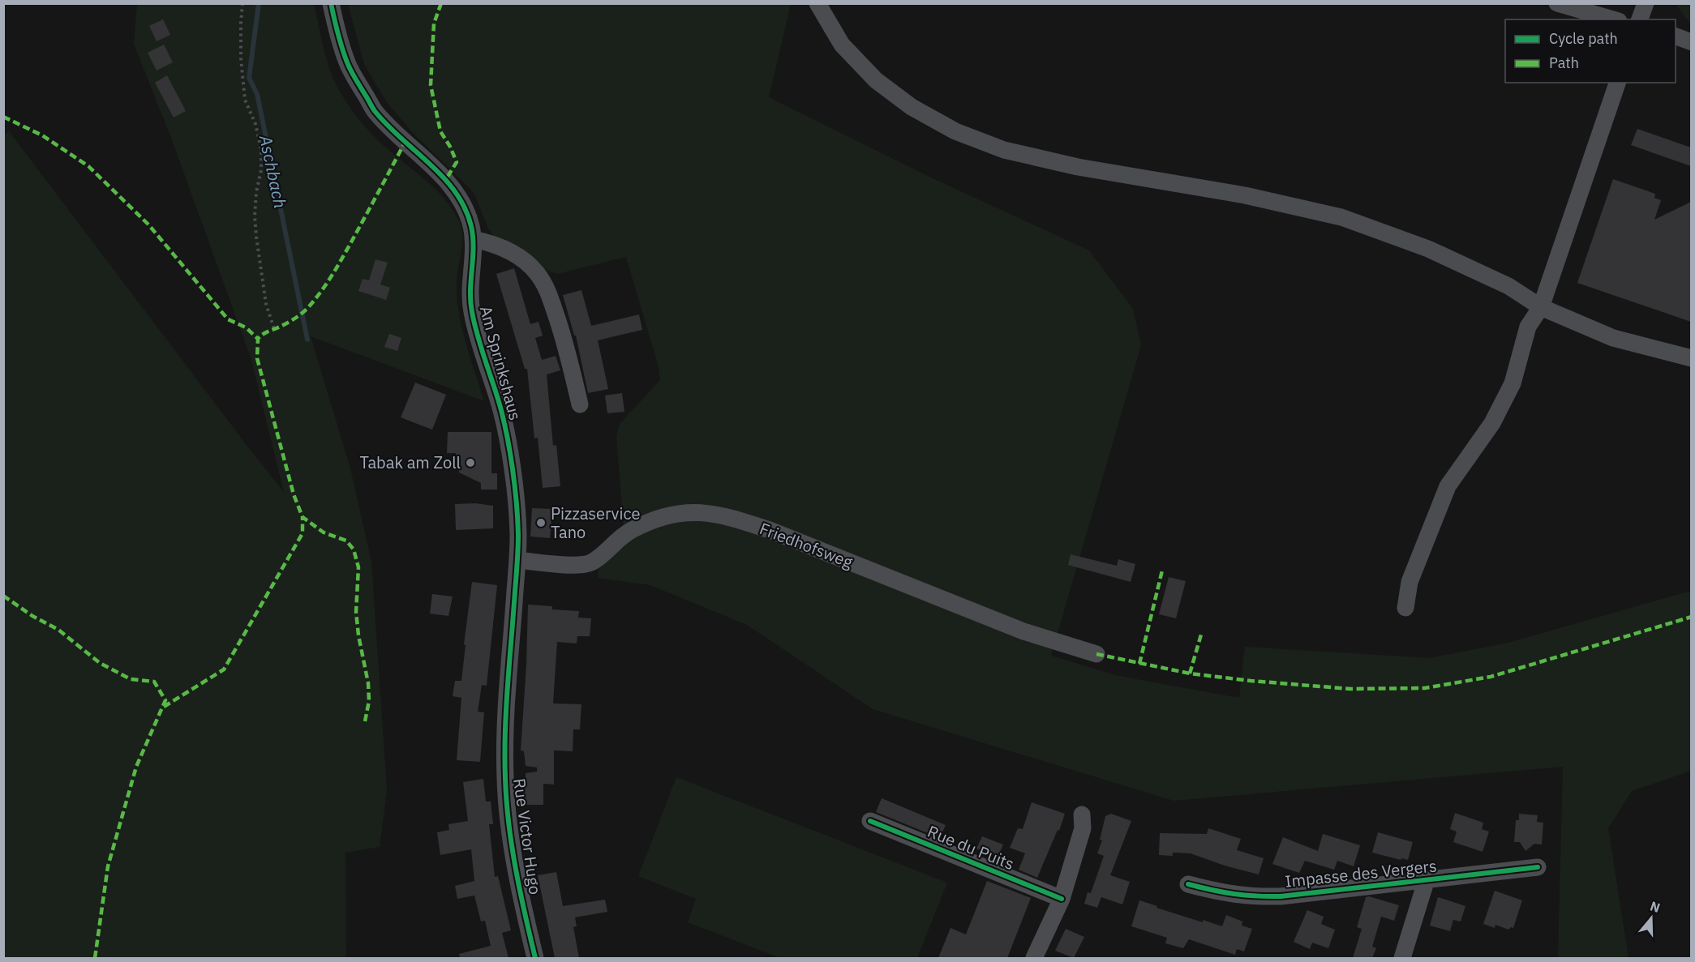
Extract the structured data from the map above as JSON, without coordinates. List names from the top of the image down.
{
  "streets": {
    "street": [
      "Am Sprinkshaus",
      "Friedhofsweg",
      "Rue Victor Hugo",
      "Rue du Puits",
      "Impasse des Vergers"
    ]
  },
  "crossings": [
    ["Am Sprinkshaus", "Friedhofsweg"],
    ["Am Sprinkshaus", "Rue Victor Hugo"]
  ],
  "water": ["Aschbach"],
  "places": ["Tabak am Zoll", "Pizzaservice Tano"],
  "legend": ["Cycle path", "Path"],
  "north": "top"
}
